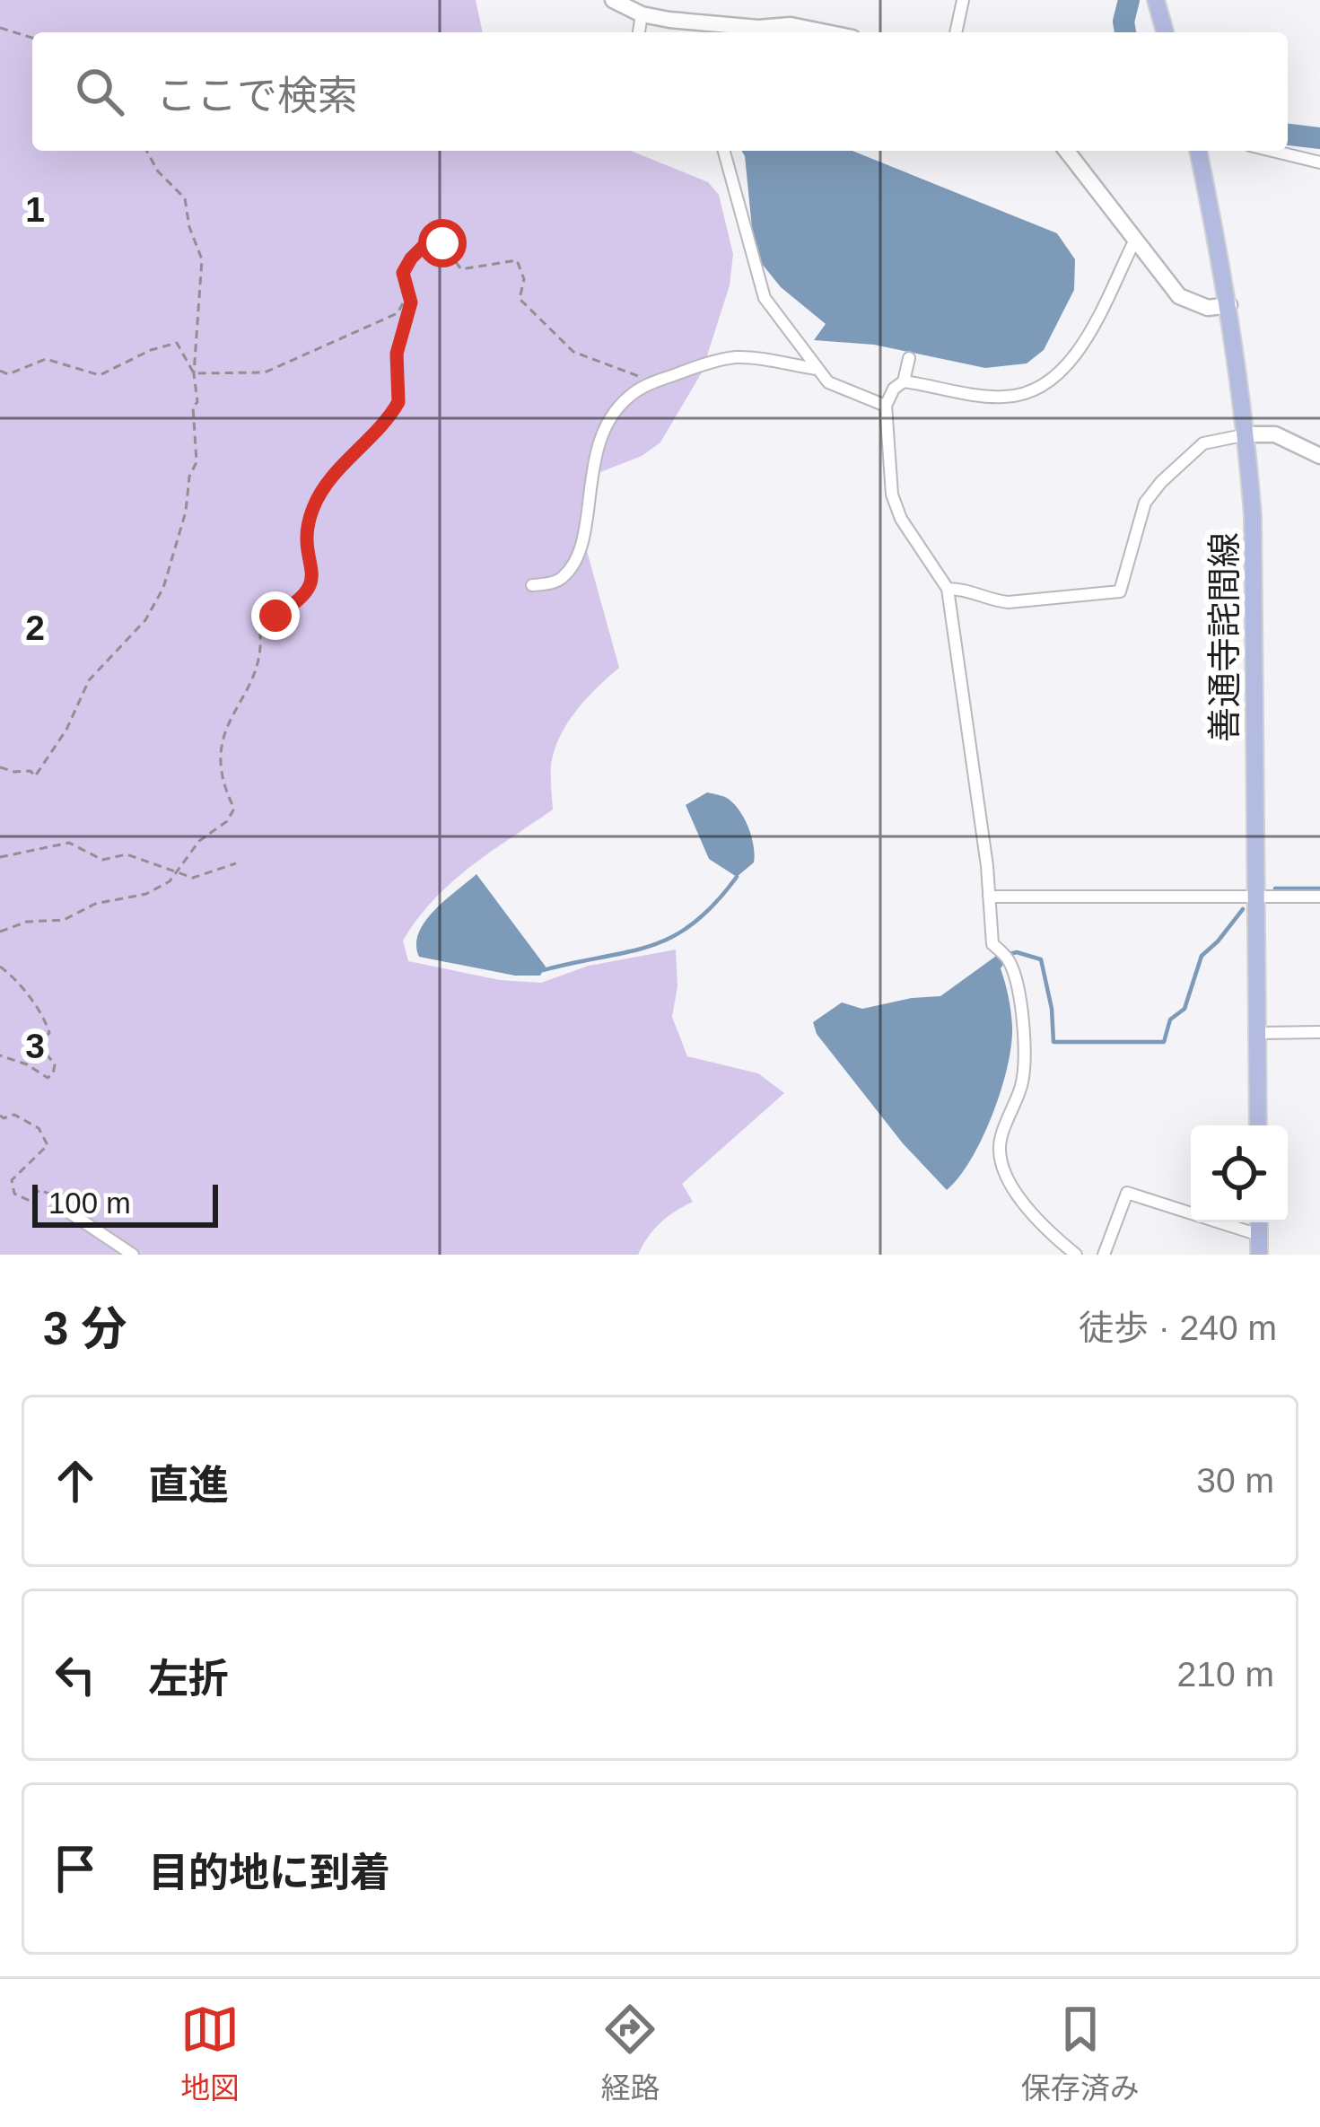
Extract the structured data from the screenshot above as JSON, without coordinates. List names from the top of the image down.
{
  "streets": {
    "main road": ["善通寺詫間線"]
  },
  "scale_bar": "100 m",
  "page": {
    "search": "ここで検索",
    "scale": "100 m",
    "heading": ["3 分", "徒歩 · 240 m"],
    "list": [
      ["直進", "30 m"],
      ["左折", "210 m"],
      "目的地に到着"
    ],
    "nav": ["地図", "経路", "保存済み"]
  },
  "grid": {
    "rows": ["1", "2", "3"]
  }
}
